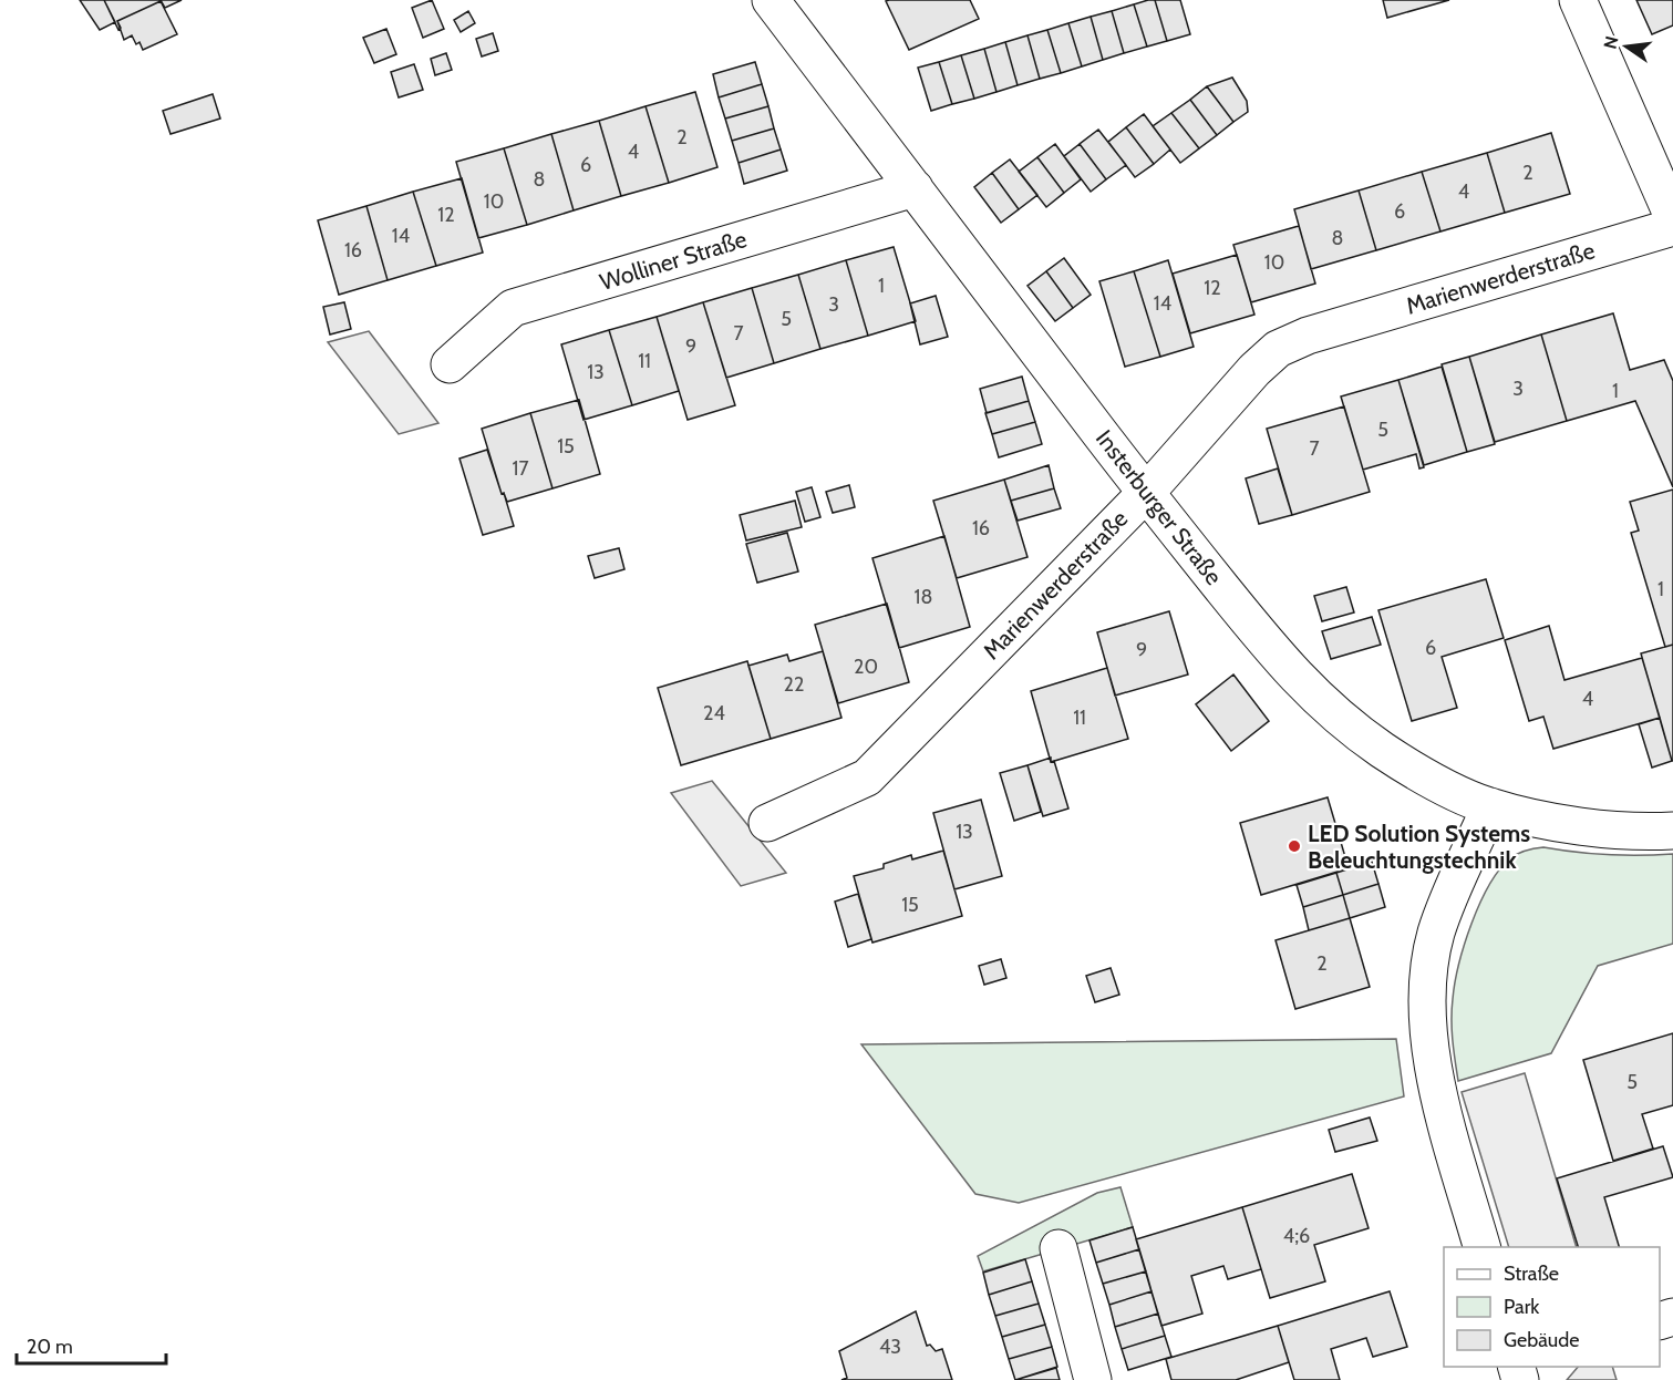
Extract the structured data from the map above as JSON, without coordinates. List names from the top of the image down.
{
  "streets": {
    "street": ["Wolliner Straße", "Marienwerderstraße", "Insterburger Straße"]
  },
  "crossings": [
    ["Wolliner Straße", "Insterburger Straße"],
    ["Marienwerderstraße", "Insterburger Straße"]
  ],
  "places": ["LED Solution Systems Beleuchtungstechnik"],
  "house_numbers": [
    "2",
    "4",
    "6",
    "2",
    "8",
    "4",
    "10",
    "6",
    "12",
    "14",
    "8",
    "16",
    "10",
    "1",
    "12",
    "14",
    "3",
    "5",
    "7",
    "9",
    "11",
    "13",
    "3",
    "1",
    "5",
    "15",
    "7",
    "17",
    "16",
    "1",
    "18",
    "6",
    "9",
    "20",
    "22",
    "4",
    "24",
    "11",
    "13",
    "15",
    "2",
    "5",
    "4;6",
    "43"
  ],
  "legend": ["Straße", "Park", "Gebäude"],
  "scale_bar": "20 m",
  "north": "left"
}
